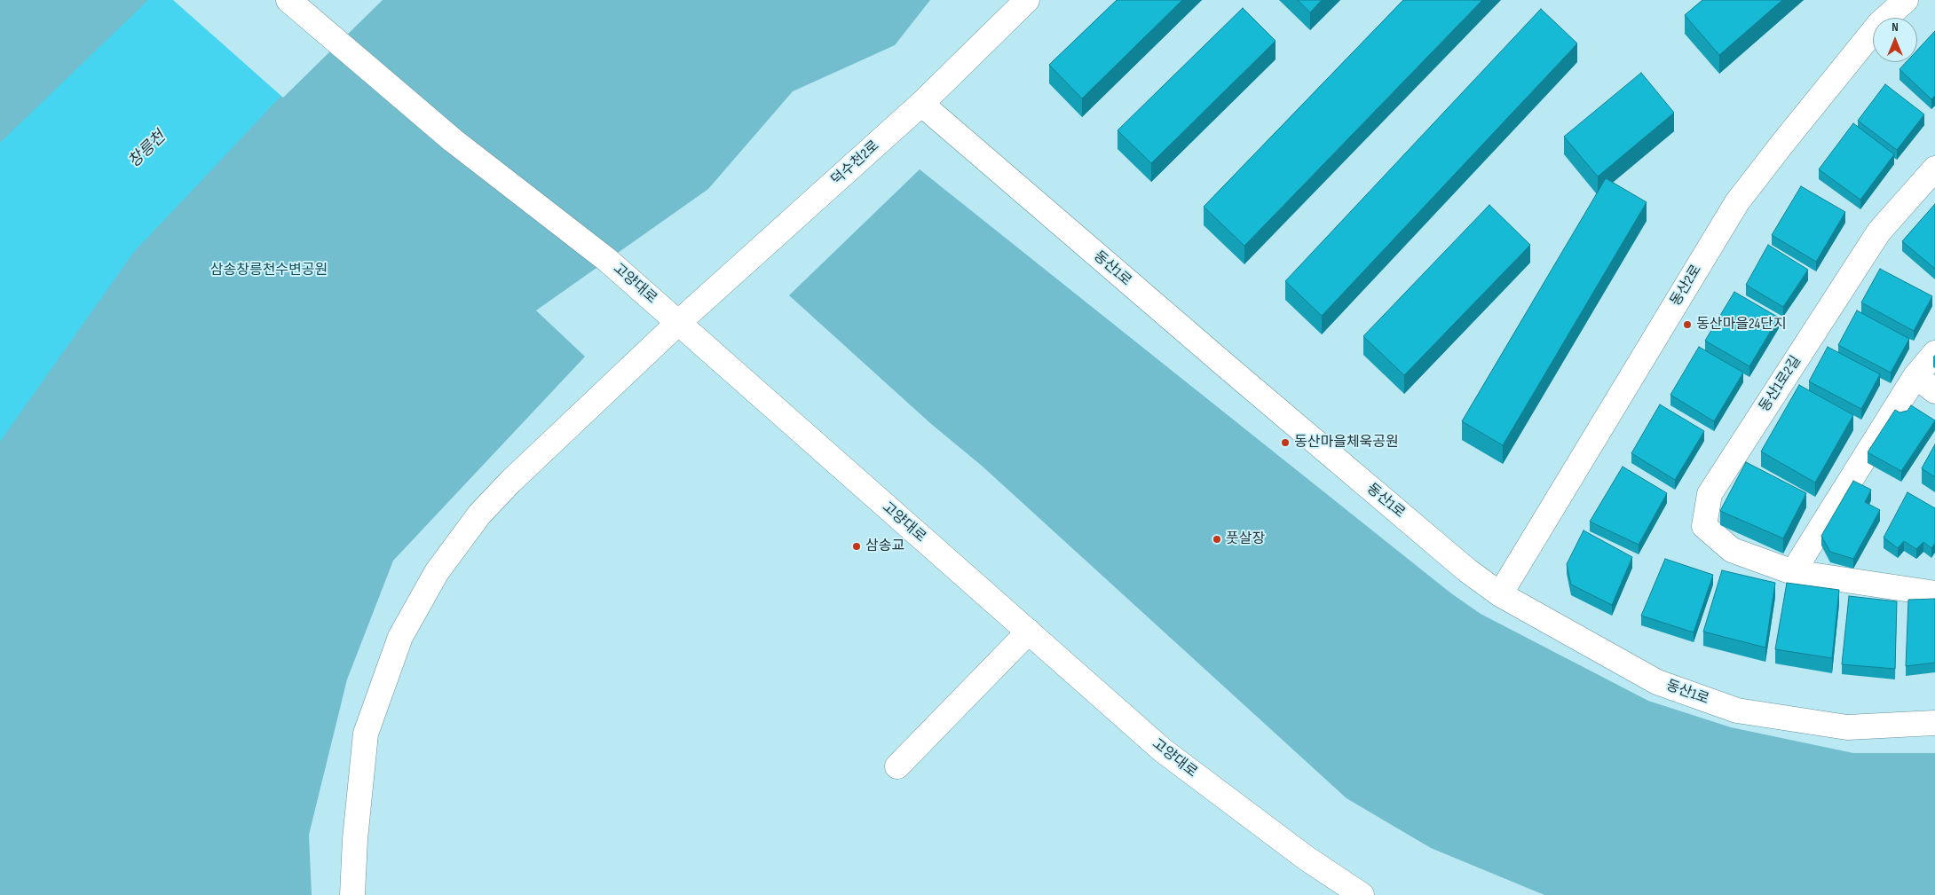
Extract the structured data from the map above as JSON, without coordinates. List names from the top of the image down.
{
  "streets": {
    "street": [
      "덕수천2로",
      "동산1로",
      "고양대로",
      "동산2로",
      "동산1로2길"
    ]
  },
  "crossings": [
    ["덕수천2로", "동산1로"],
    ["덕수천2로", "고양대로"],
    ["동산1로", "동산2로"]
  ],
  "water": ["창릉천"],
  "parks": ["삼송창릉천수변공원"],
  "places": [
    "동산마을24단지",
    "동산마을체욱공원",
    "풋살장",
    "삼송교"
  ],
  "north": "top"
}
